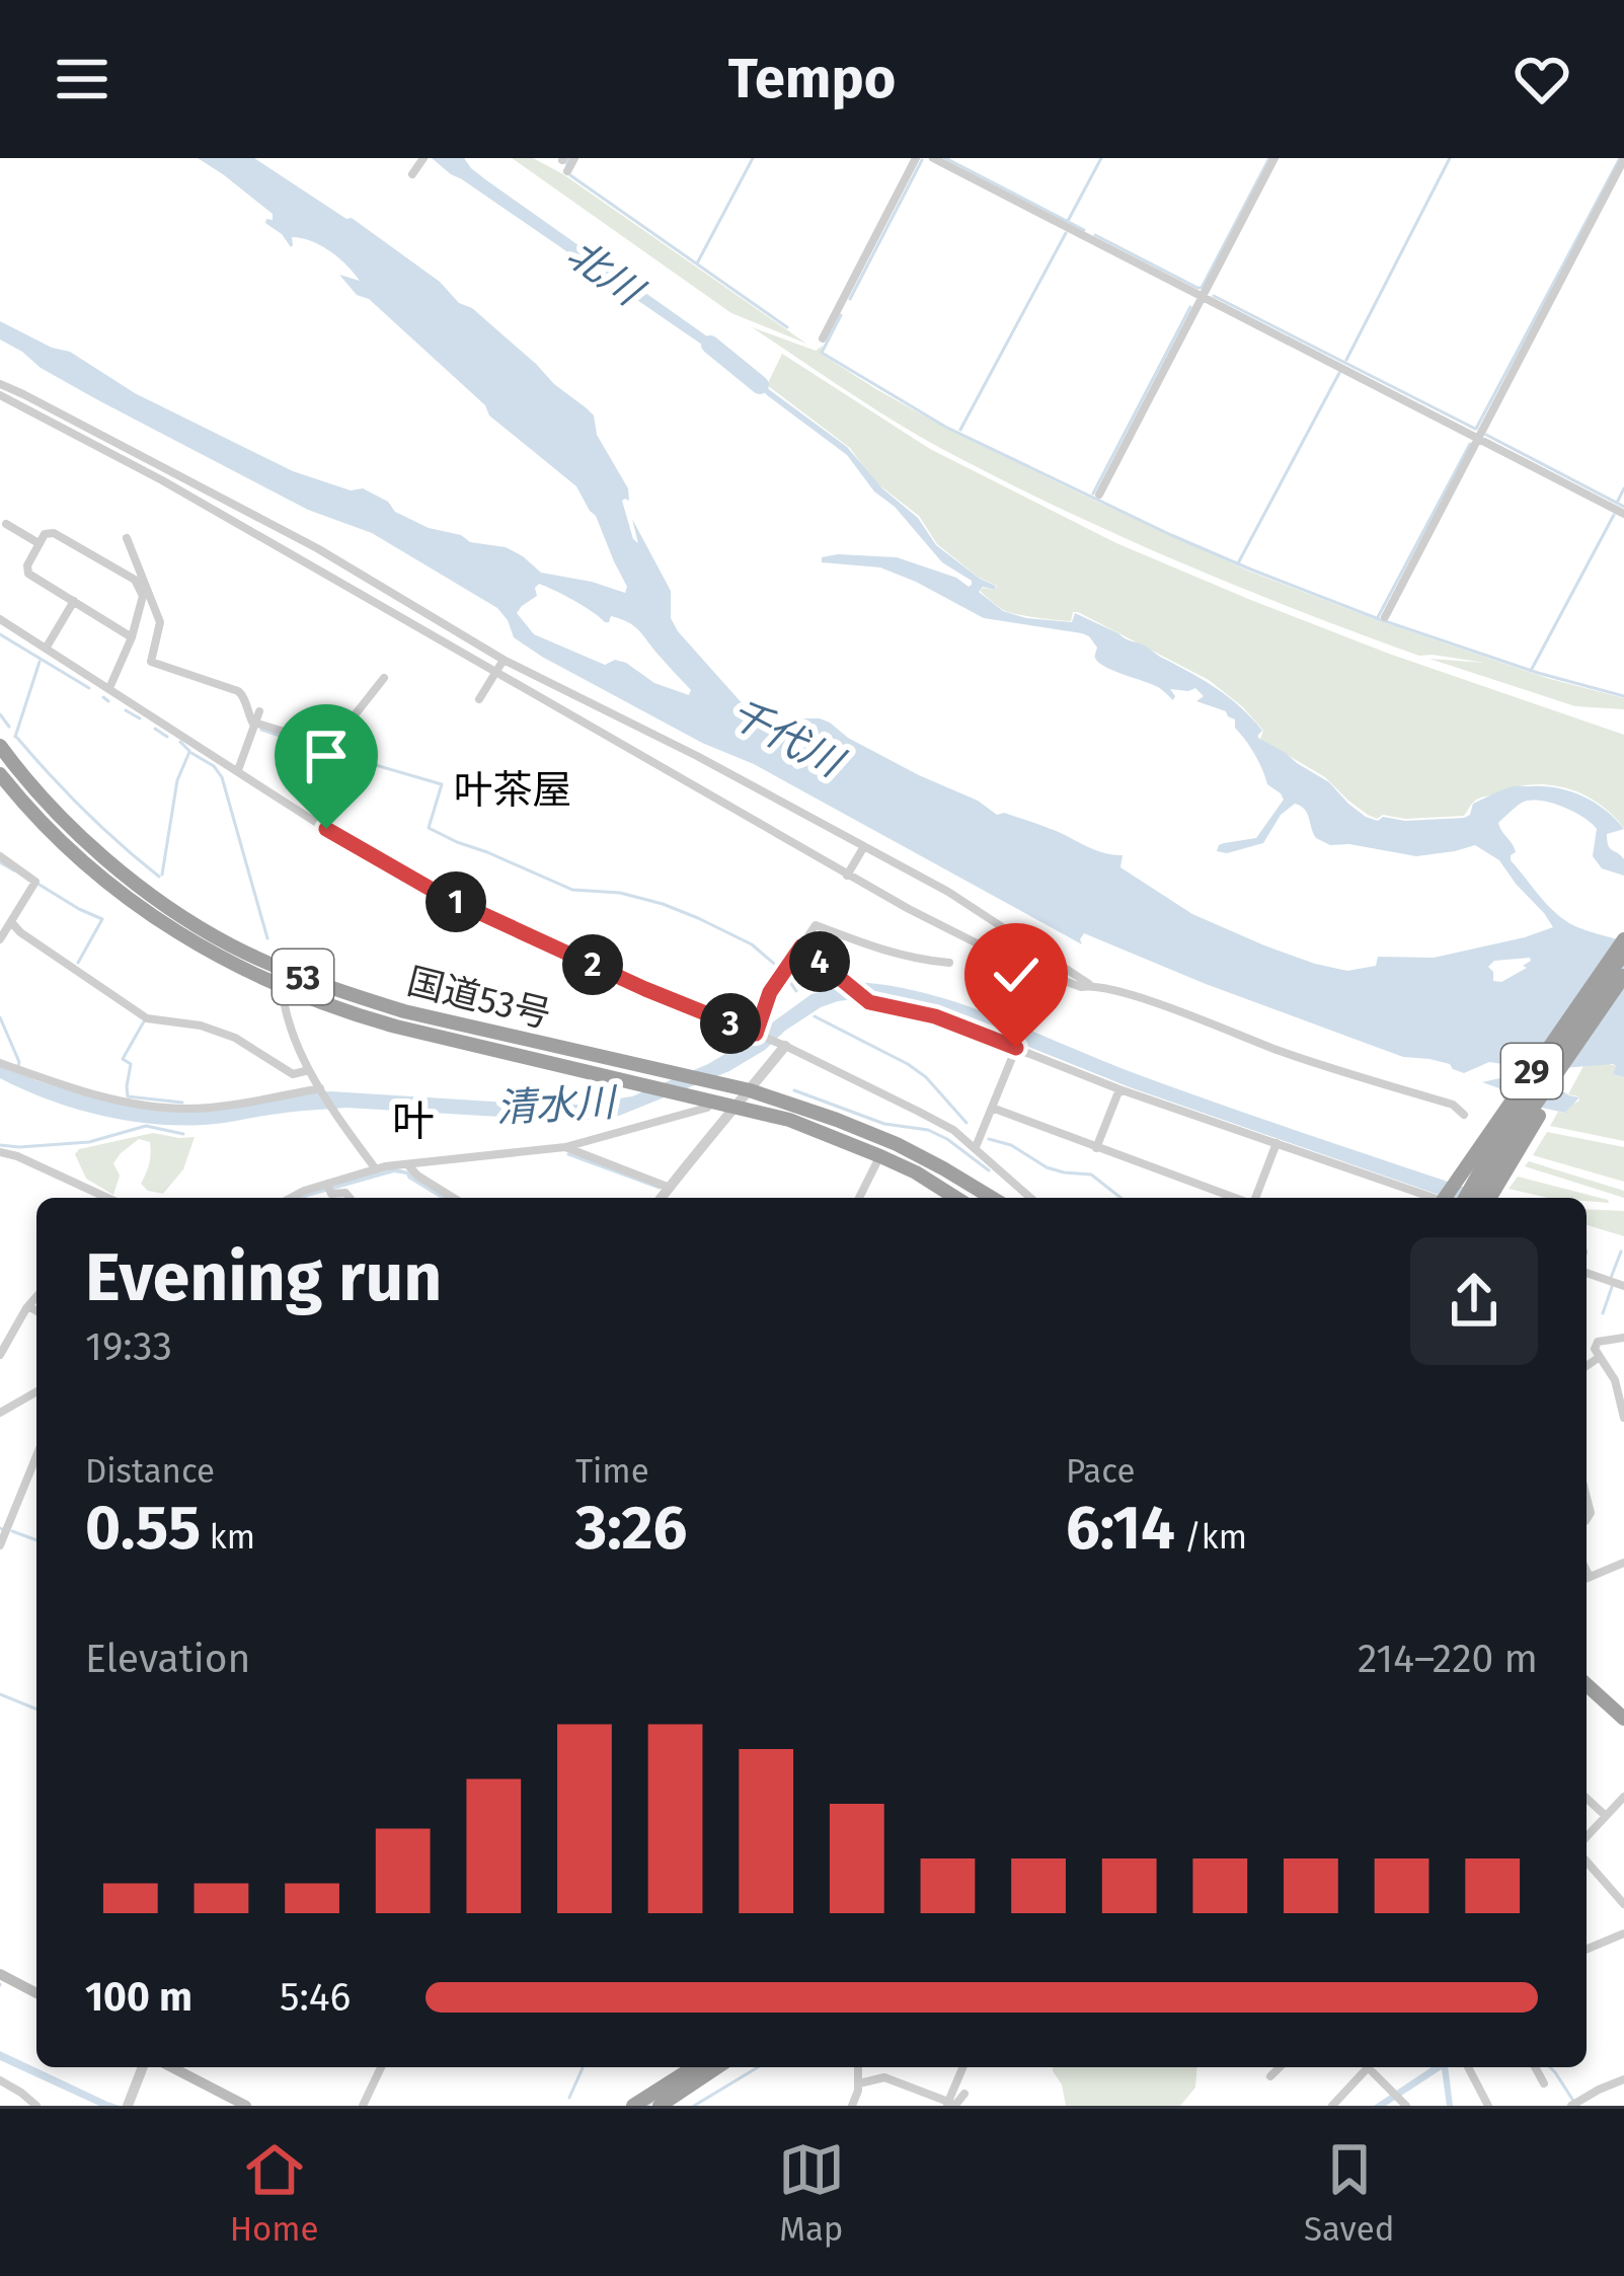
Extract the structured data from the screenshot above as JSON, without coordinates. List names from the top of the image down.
{
  "streets": {
    "highway": ["53", "国道53号", "29"]
  },
  "districts": ["叶茶屋", "叶"],
  "water": ["北川", "千代川", "清水川"],
  "page": {
    "header": "Tempo",
    "pins": [
      "1",
      "4",
      "2",
      "3"
    ],
    "heading": ["Evening run", "19:33"],
    "stats": [
      ["Distance", "0.55 km"],
      ["Time", "3:26"],
      ["Pace", "6:14 /km"]
    ],
    "chart": ["Elevation", "214–220 m"],
    "list": [
      {
        "name": "100 m",
        "note": "5:46"
      }
    ],
    "tabs": ["Home", "Map", "Saved"]
  }
}
